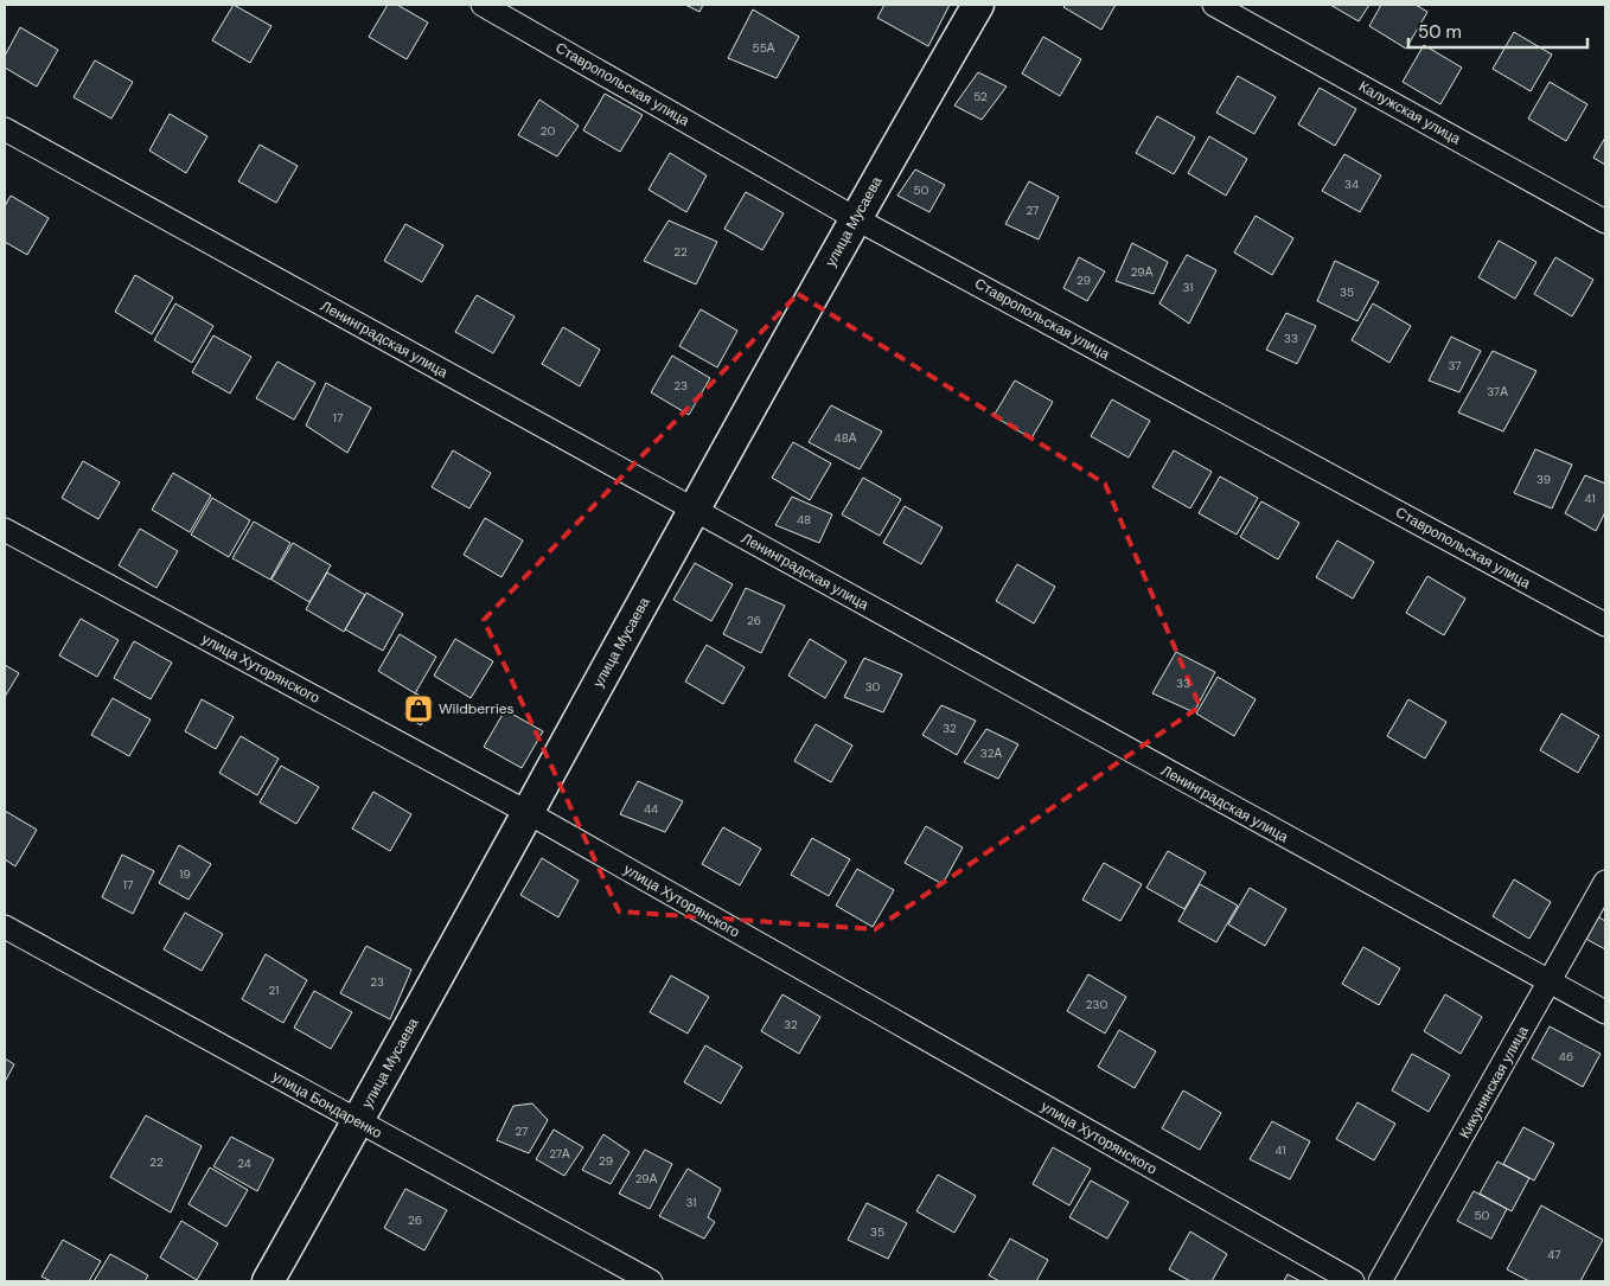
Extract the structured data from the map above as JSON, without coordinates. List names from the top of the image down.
{
  "streets": {
    "street": [
      "Ставропольская улица",
      "Калужская улица",
      "улица Мусаева",
      "Ленинградская улица",
      "улица Хуторянского",
      "Кикунинская улица",
      "улица Бондаренко"
    ]
  },
  "crossings": [
    ["Ставропольская улица", "улица Мусаева"],
    ["улица Мусаева", "Ленинградская улица"],
    ["улица Мусаева", "улица Хуторянского"],
    ["улица Мусаева", "улица Бондаренко"],
    ["Ленинградская улица", "Кикунинская улица"]
  ],
  "places": {
    "shop": ["Wildberries"]
  },
  "house_numbers": [
    "55А",
    "52",
    "20",
    "34",
    "50",
    "27",
    "22",
    "29А",
    "29",
    "31",
    "35",
    "33",
    "37",
    "23",
    "37А",
    "17",
    "48А",
    "39",
    "41",
    "48",
    "26",
    "33",
    "30",
    "32",
    "32А",
    "44",
    "19",
    "17",
    "23",
    "21",
    "230",
    "32",
    "46",
    "27",
    "41",
    "27А",
    "29",
    "22",
    "24",
    "29А",
    "31",
    "50",
    "26",
    "35",
    "47"
  ],
  "scale_bar": "50 m"
}
